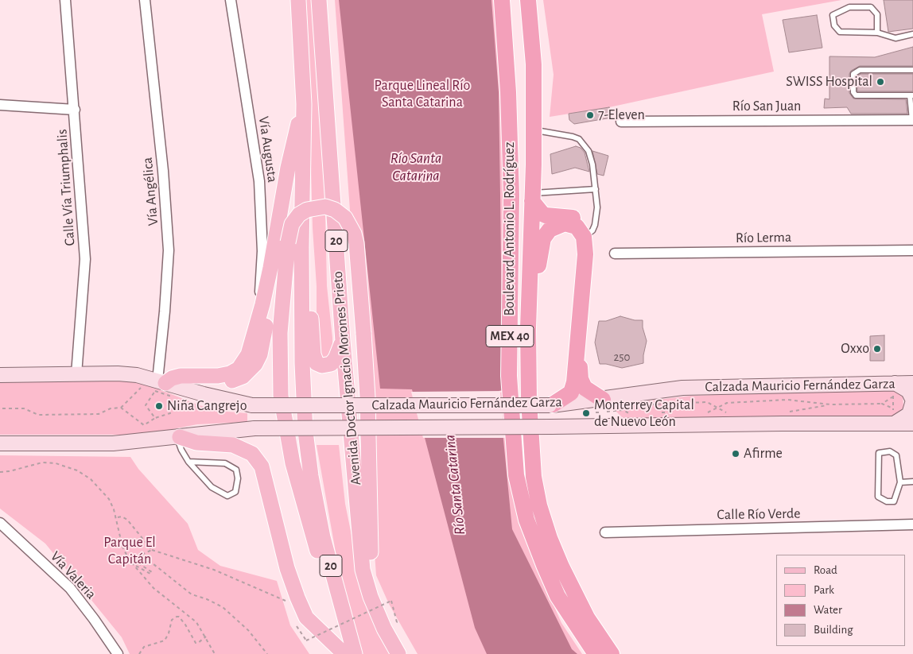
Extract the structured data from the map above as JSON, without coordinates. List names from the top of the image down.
{
  "streets": {
    "highway": ["Boulevard Antonio L. Rodríguez", "MEX 40"],
    "main road": ["20", "Avenida Doctor Ignacio Morones Prieto", "Calzada Mauricio Fernández Garza"],
    "street": [
      "Río San Juan",
      "Vía Augusta",
      "Calle Vía Triumphalis",
      "Vía Angélica",
      "Río Lerma",
      "Calle Río Verde",
      "Vía Valeria"
    ]
  },
  "crossings": [
    ["Calle Vía Triumphalis", "Calzada Mauricio Fernández Garza"],
    ["Vía Angélica", "Calzada Mauricio Fernández Garza"]
  ],
  "water": ["Río Santa Catarina"],
  "parks": ["Parque Lineal Río Santa Catarina", "Parque El Capitán"],
  "places": [
    "SWISS Hospital",
    "7-Eleven",
    "Oxxo",
    "Niña Cangrejo",
    "Monterrey Capital de Nuevo León",
    "Afirme"
  ],
  "house_numbers": ["250"],
  "legend": [
    "Road",
    "Park",
    "Water",
    "Building"
  ]
}
